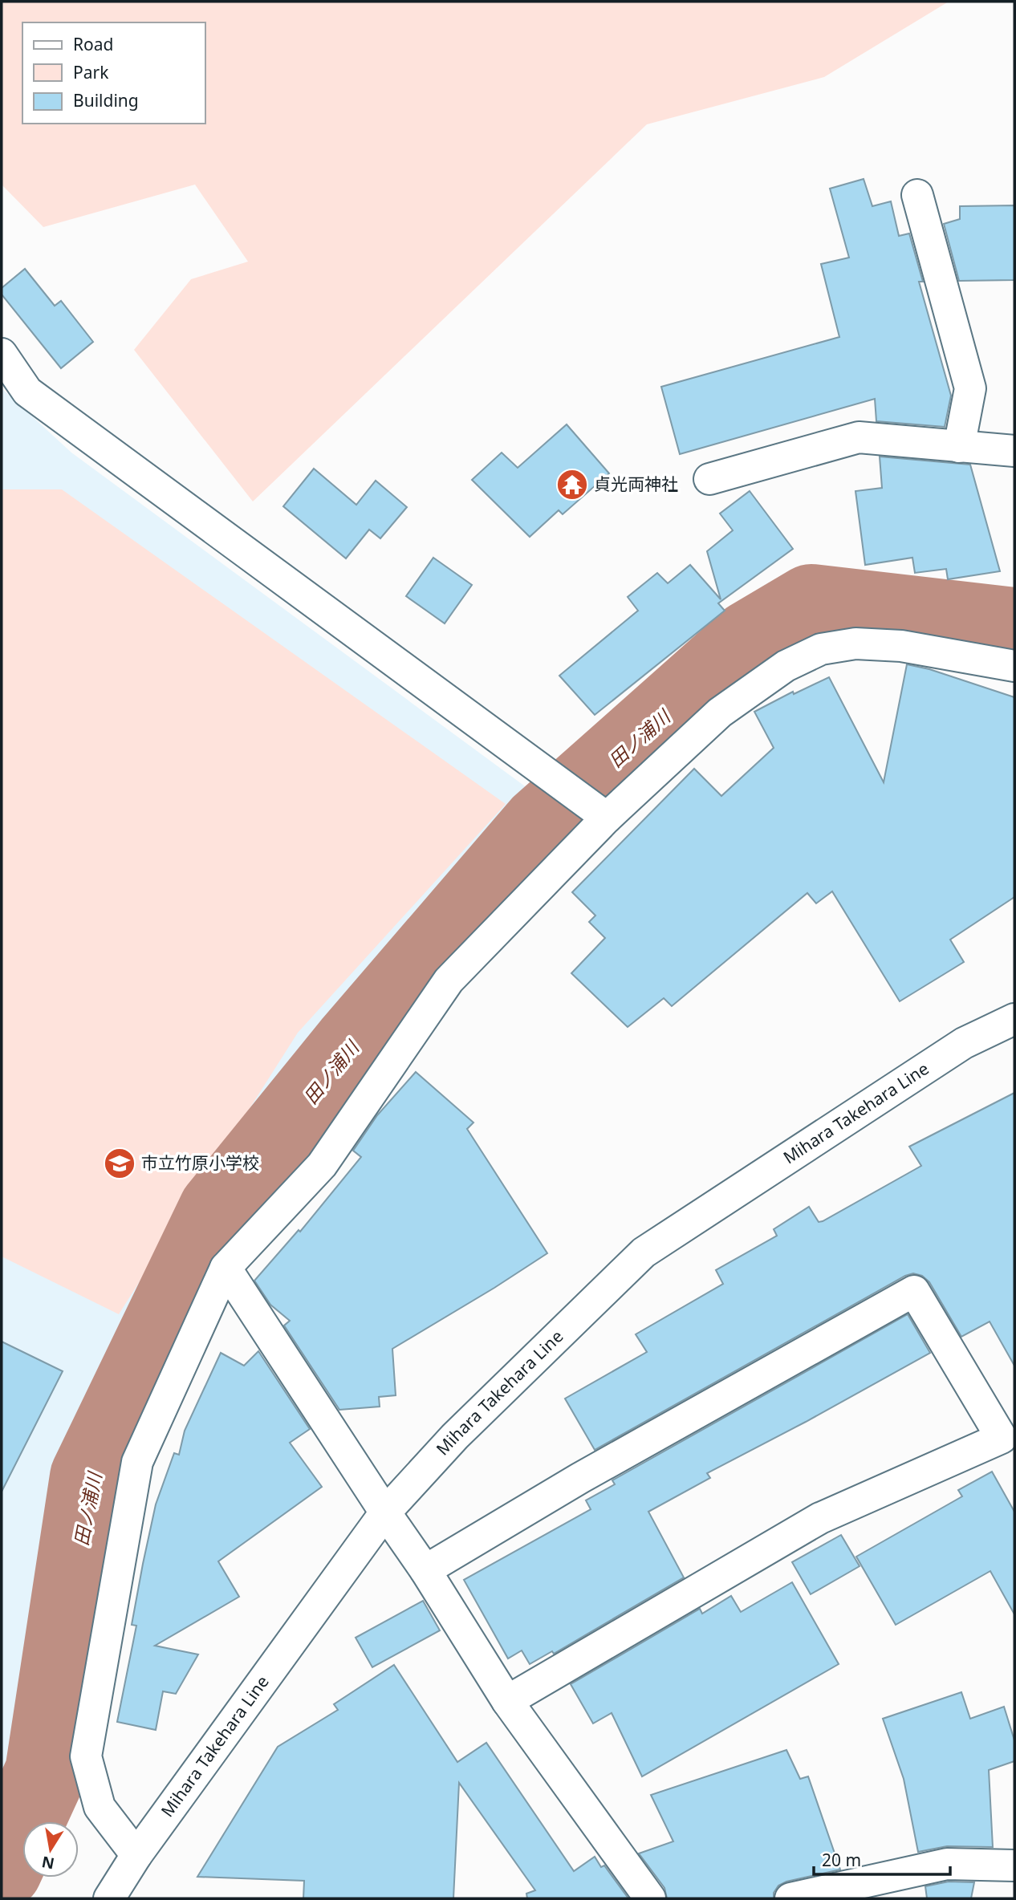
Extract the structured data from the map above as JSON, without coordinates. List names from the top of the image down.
{
  "streets": {
    "street": ["Mihara Takehara Line"]
  },
  "water": ["田ノ浦川"],
  "places": {
    "temple": ["貞光両神社"],
    "school or university": ["市立竹原小学校"]
  },
  "legend": ["Road", "Park", "Building"],
  "scale_bar": "20 m",
  "north": "bottom"
}
